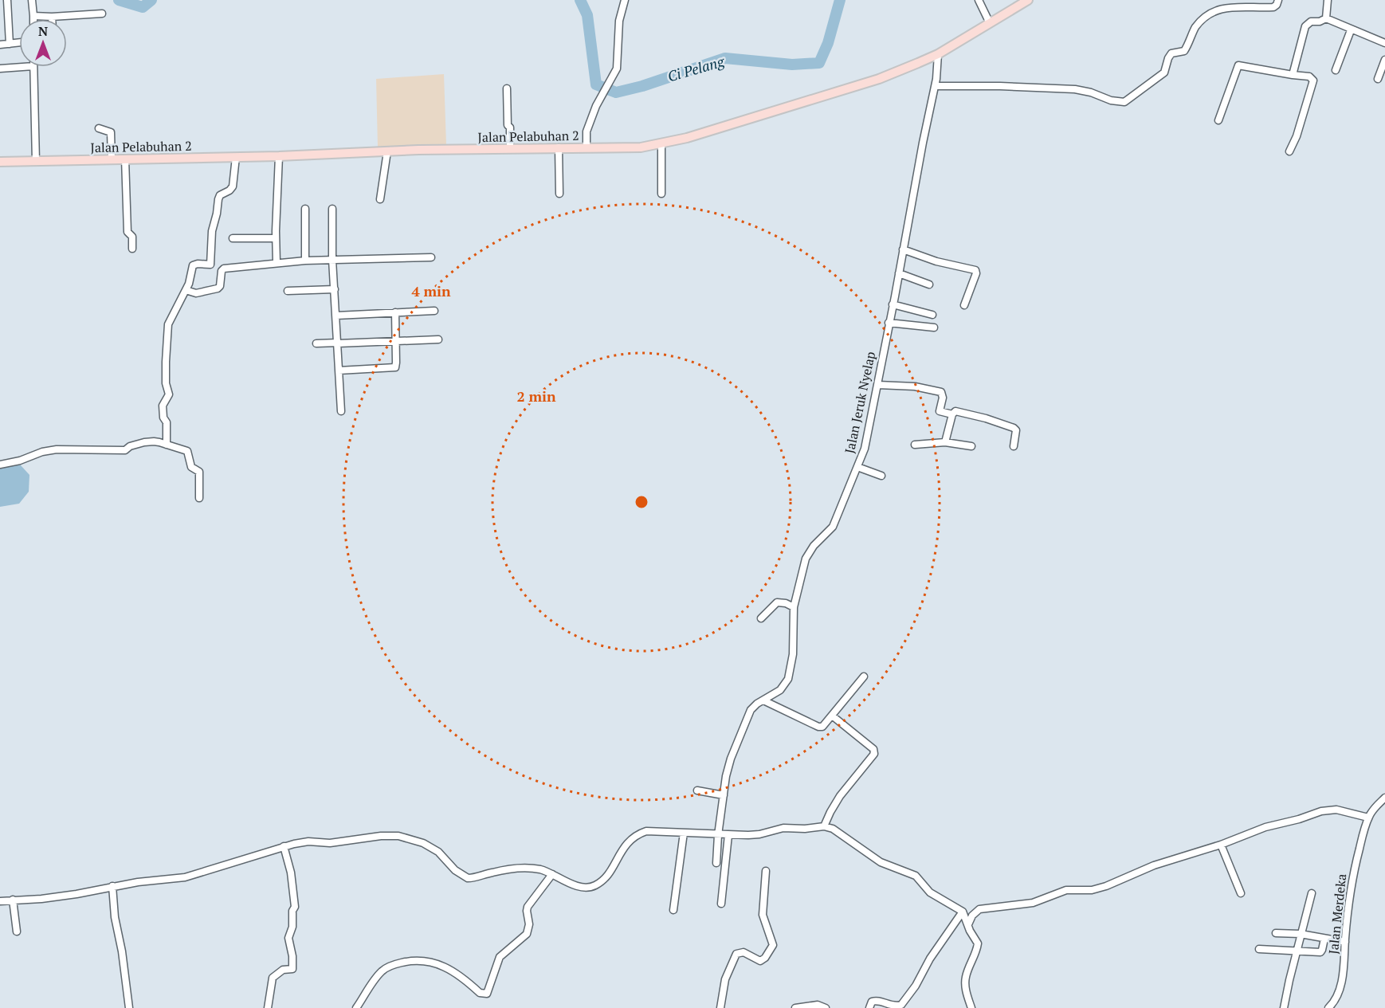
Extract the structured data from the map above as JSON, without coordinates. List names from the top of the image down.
{
  "streets": {
    "main road": ["Jalan Pelabuhan 2"],
    "street": ["Jalan Jeruk Nyelap", "Jalan Merdeka"]
  },
  "crossings": [
    ["Jalan Pelabuhan 2", "Jalan Jeruk Nyelap"]
  ],
  "water": ["Ci Pelang"],
  "north": "top",
  "rings": ["4 min", "2 min"]
}
